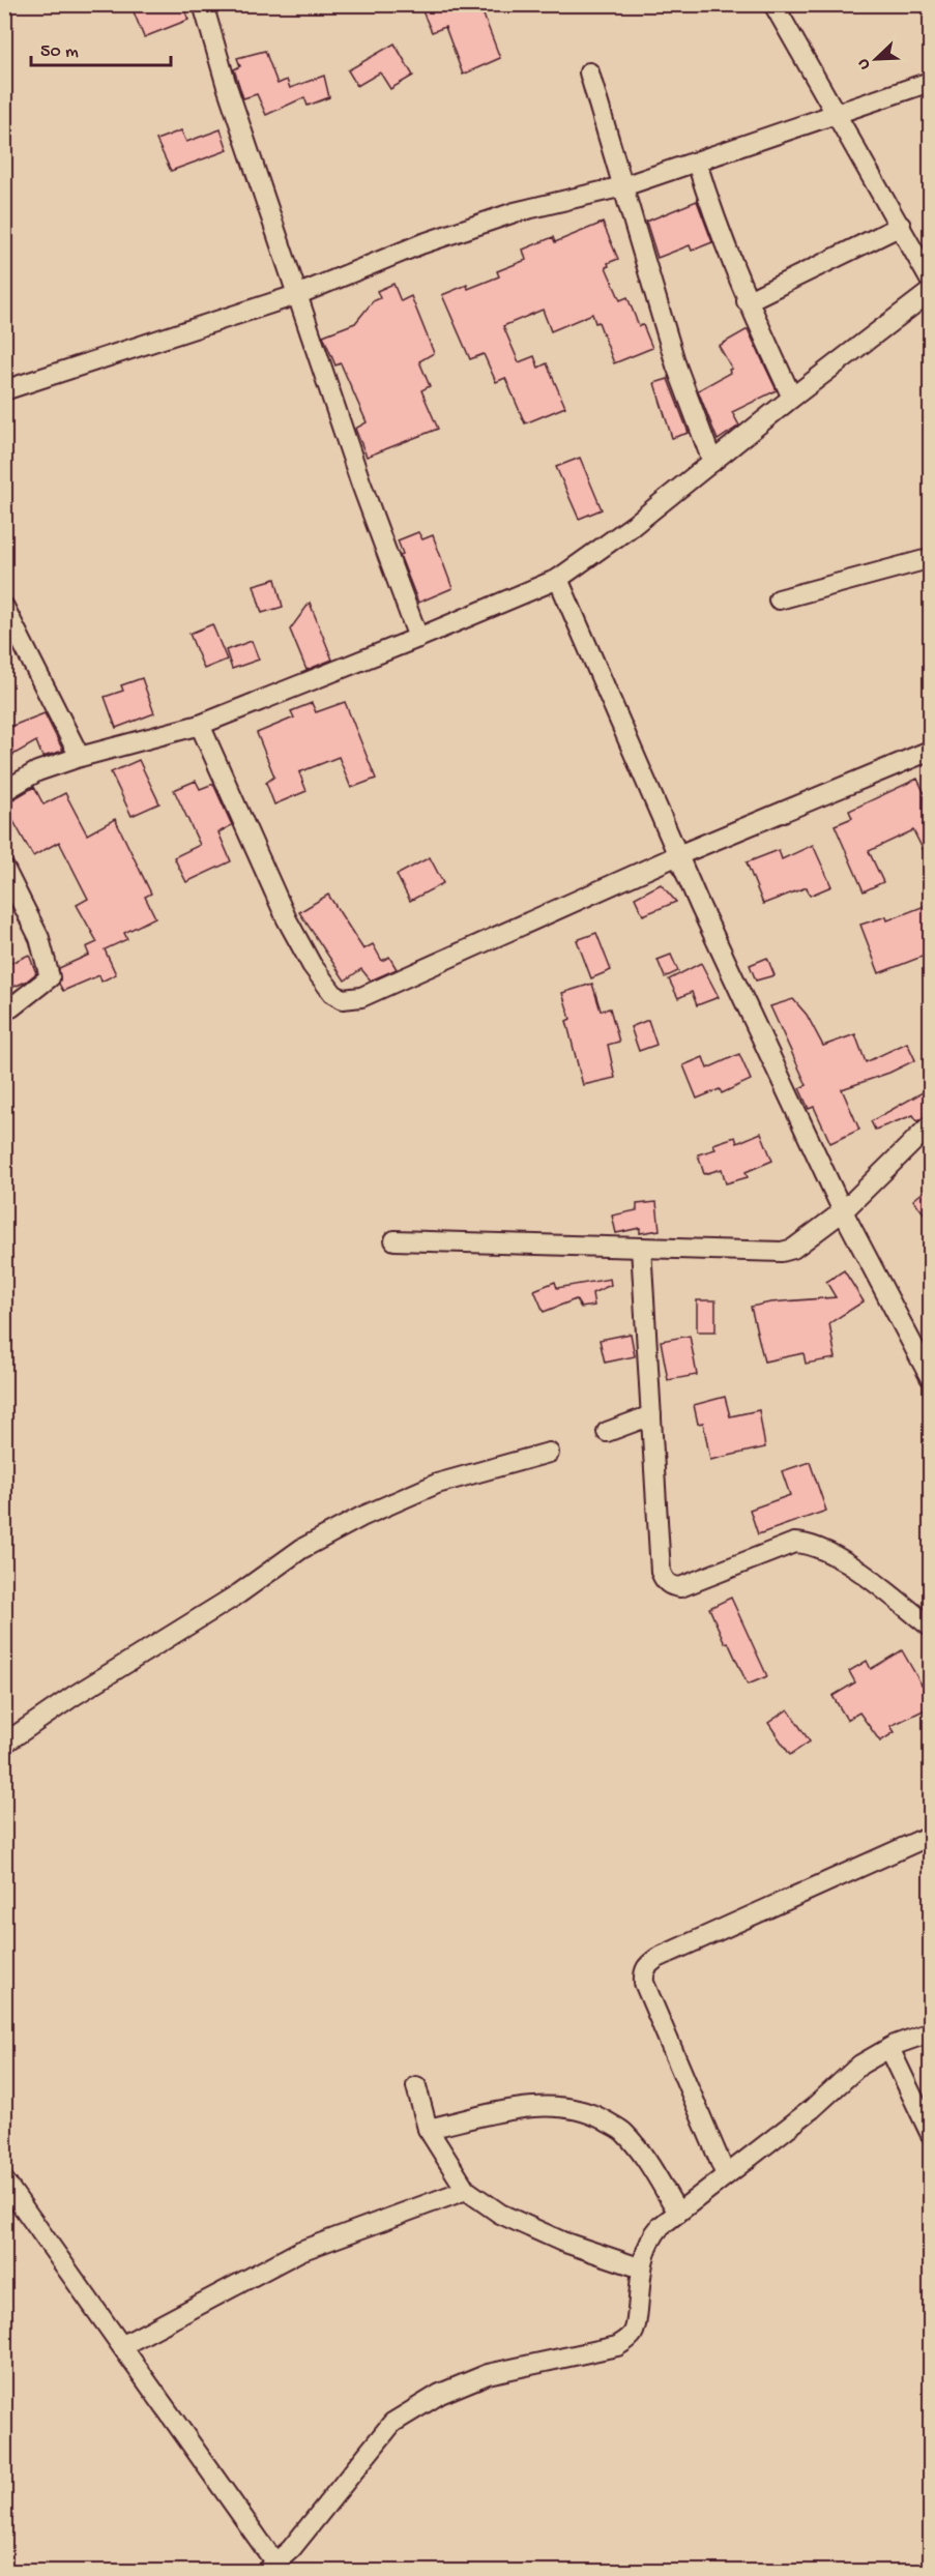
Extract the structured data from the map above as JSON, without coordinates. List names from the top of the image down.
{
  "scale_bar": "50 m",
  "north": "bottom left"
}
